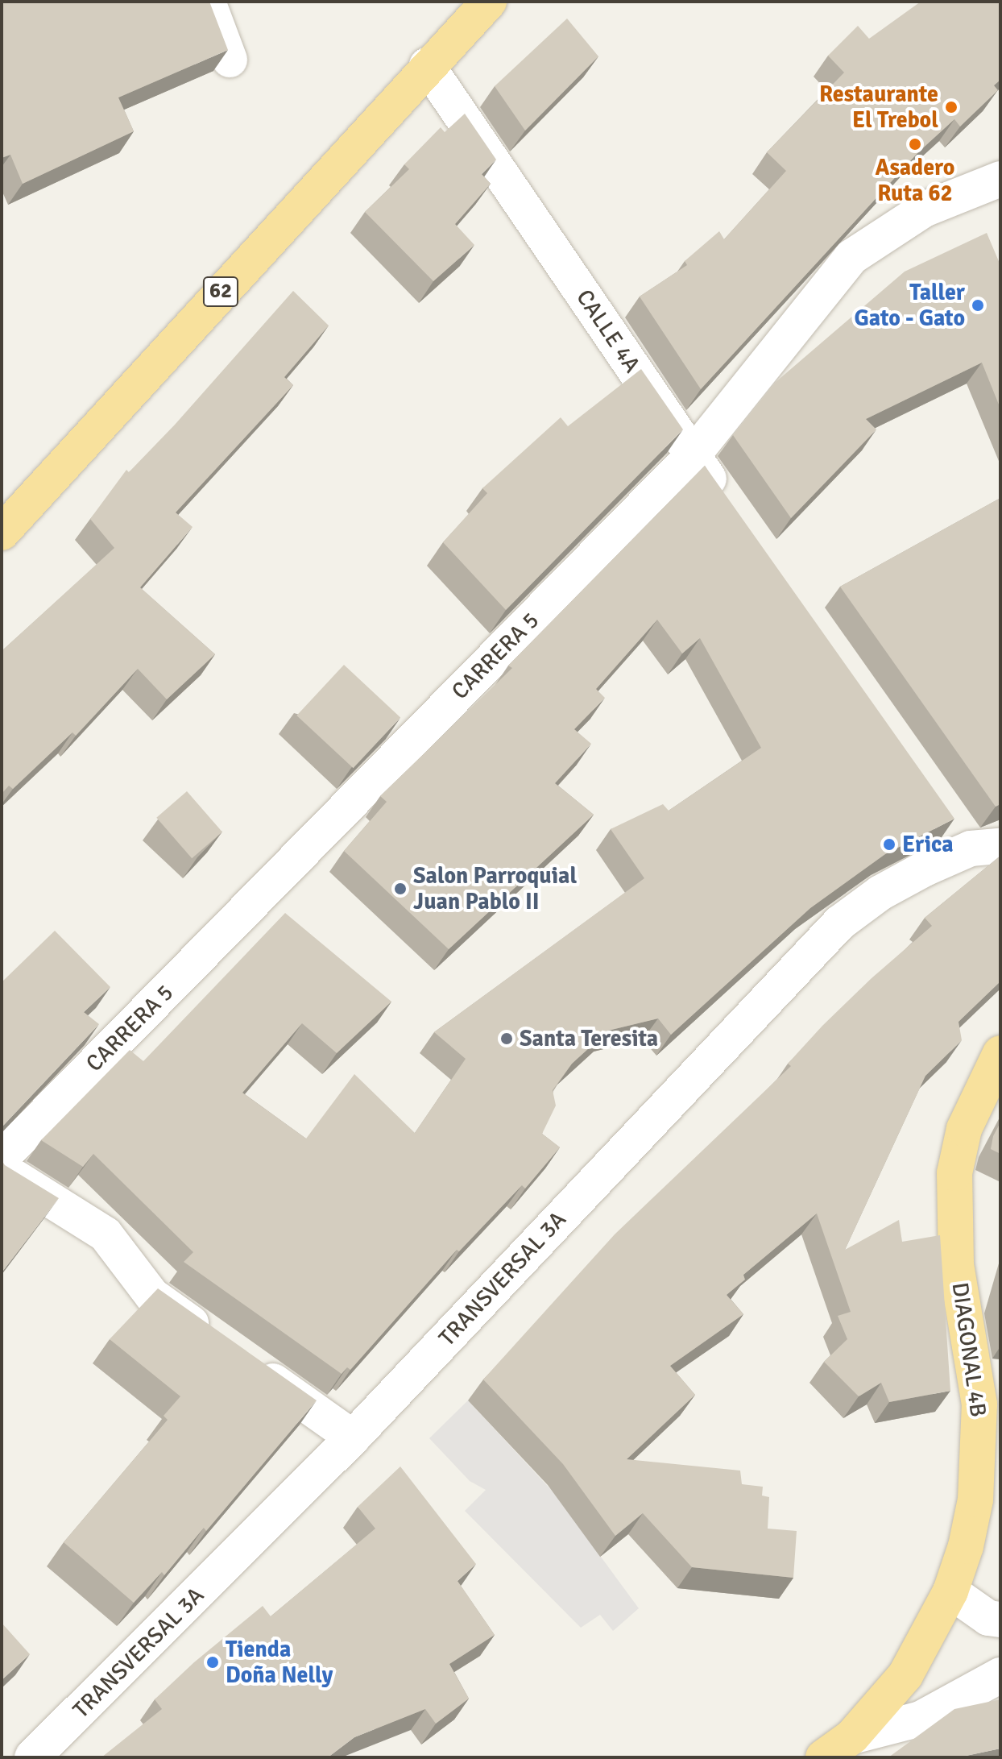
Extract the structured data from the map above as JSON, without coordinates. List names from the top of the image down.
{
  "streets": {
    "main road": ["62", "DIAGONAL 4B"],
    "street": ["CALLE 4A", "CARRERA 5", "TRANSVERSAL 3A"]
  },
  "crossings": [
    ["62", "CALLE 4A"],
    ["CALLE 4A", "CARRERA 5"]
  ],
  "places": [
    "Restaurante El Trebol",
    "Asadero Ruta 62",
    "Taller Gato - Gato",
    "Erica",
    "Salon Parroquial Juan Pablo II",
    "Santa Teresita",
    "Tienda Doña Nelly"
  ]
}
